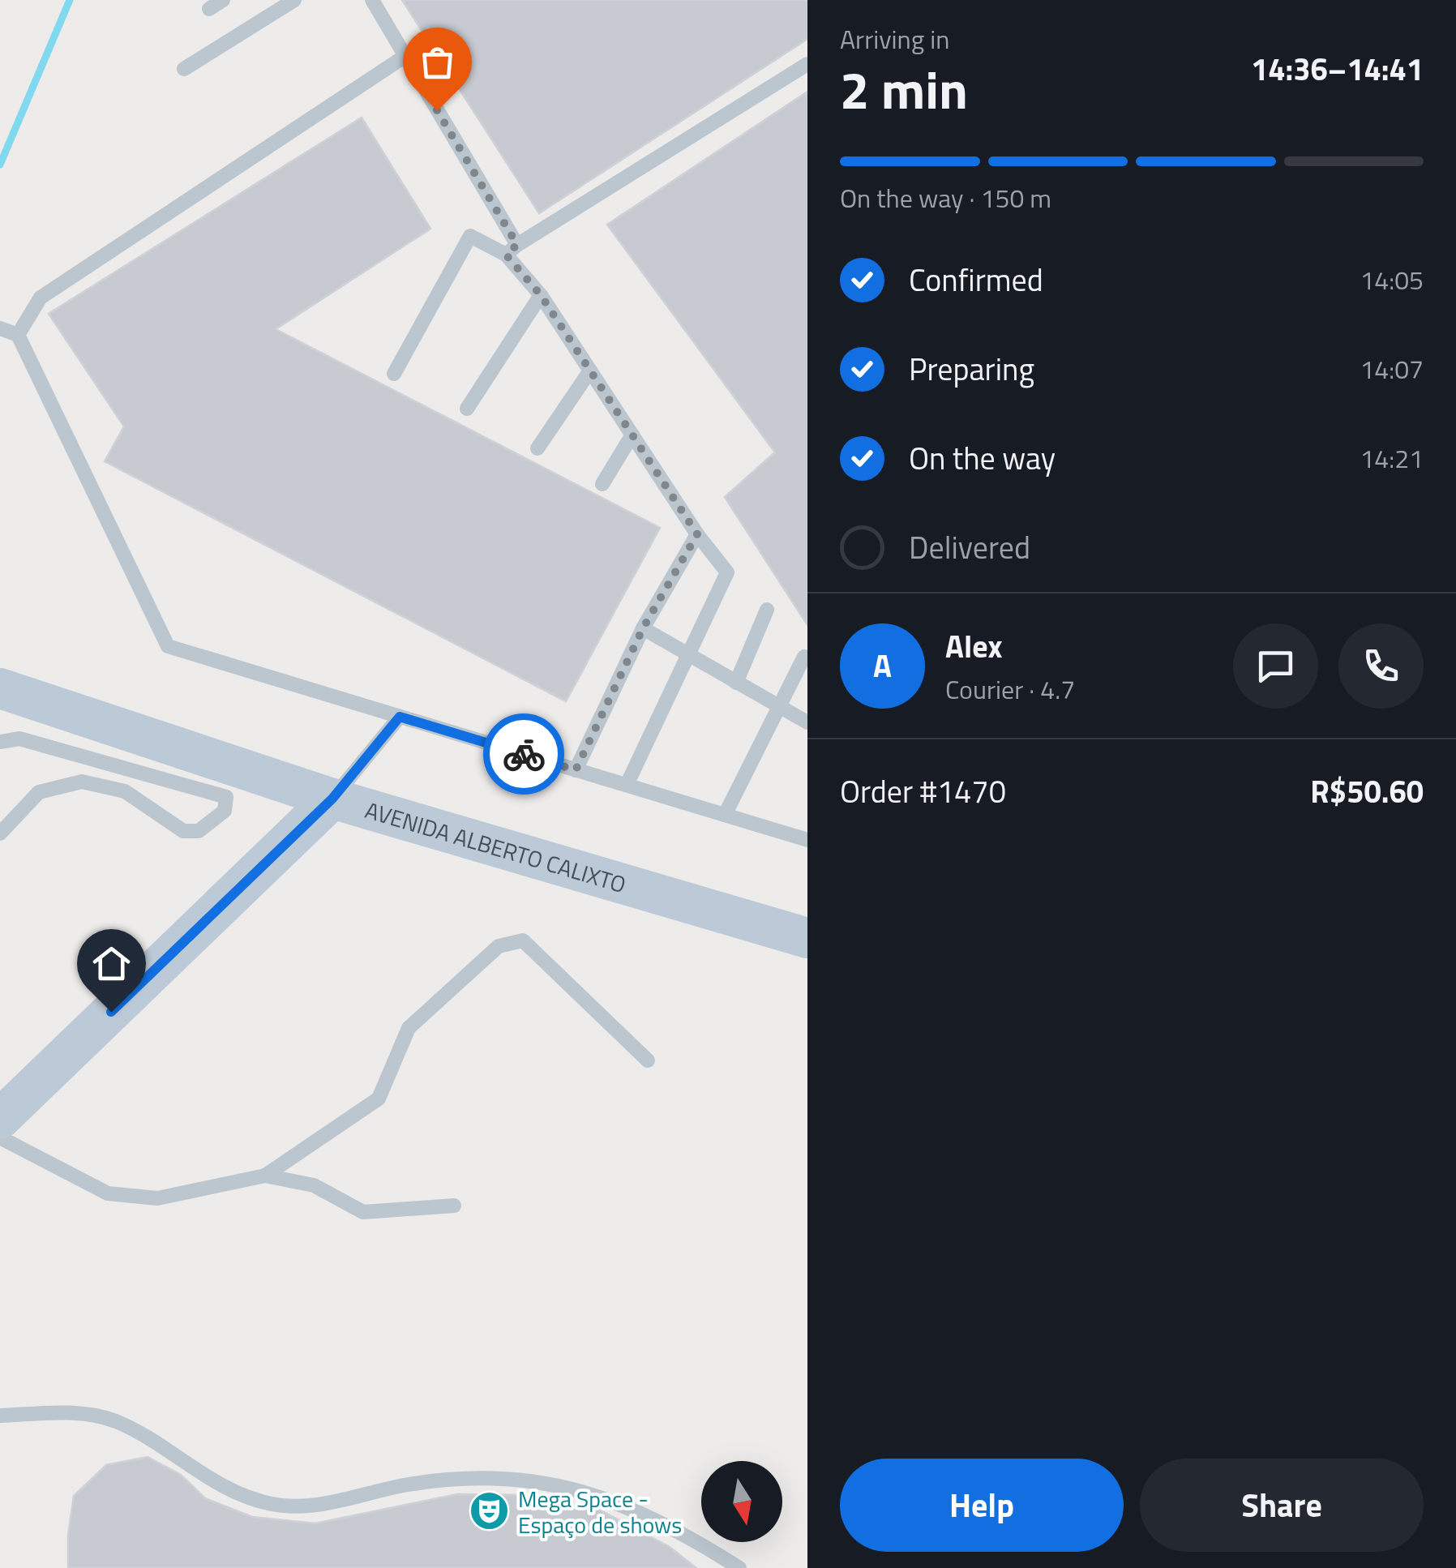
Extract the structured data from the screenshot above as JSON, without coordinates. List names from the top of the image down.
{
  "streets": {
    "street": ["AVENIDA ALBERTO CALIXTO"]
  },
  "places": {
    "theatre": ["Mega Space - Espaço de shows"]
  },
  "north": "bottom",
  "page": {
    "heading": ["2 min", "Arriving in", "14:36–14:41"],
    "panel": [
      "Alex",
      "Courier · 4.7",
      "Order #1470",
      "R$50.60"
    ],
    "bar": "On the way · 150 m",
    "list": [
      ["Confirmed", "14:05"],
      ["Preparing", "14:07"],
      ["On the way", "14:21"],
      "Delivered"
    ],
    "round": "A",
    "buttons": ["Help", "Share"]
  }
}
